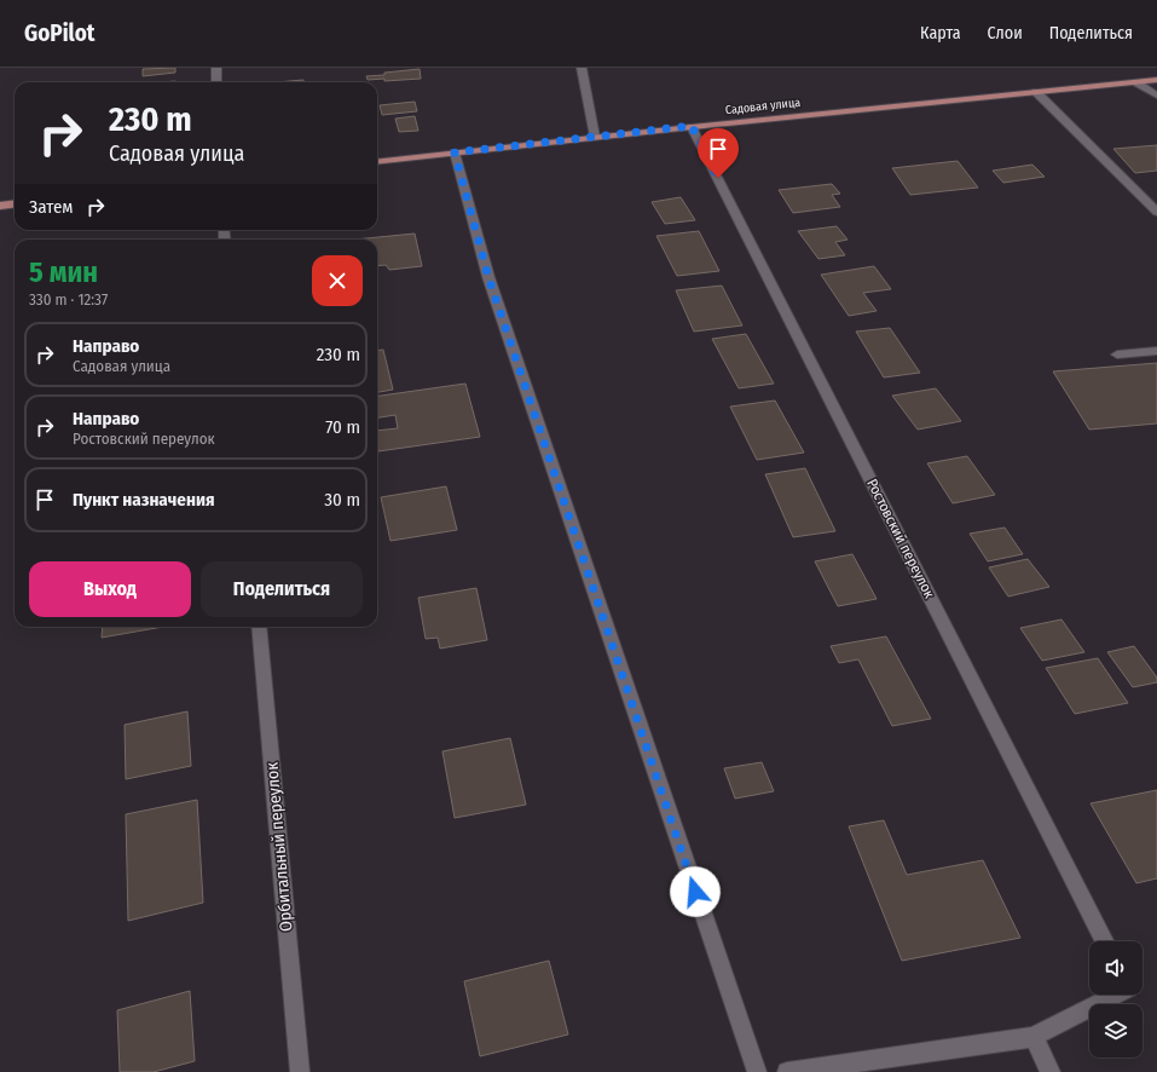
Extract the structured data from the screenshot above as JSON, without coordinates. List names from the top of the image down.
{
  "streets": {
    "main road": ["Садовая улица"],
    "street": ["Ростовский переулок", "Орбитальный переулок"]
  },
  "crossings": [
    ["Садовая улица", "Ростовский переулок"]
  ],
  "page": {
    "header": "GoPilot",
    "nav": ["Карта", "Слои", "Поделиться"],
    "turn": ["230 m", "Садовая улица"],
    "then": "Затем",
    "heading": ["5 мин", "330 m · 12:37"],
    "list": [
      {
        "name": "Направо",
        "note": "Садовая улица",
        "value": "230 m"
      },
      {
        "name": "Направо",
        "note": "Ростовский переулок",
        "value": "70 m"
      },
      {
        "name": "Пункт назначения",
        "value": "30 m"
      }
    ],
    "buttons": ["Выход", "Поделиться"]
  }
}
